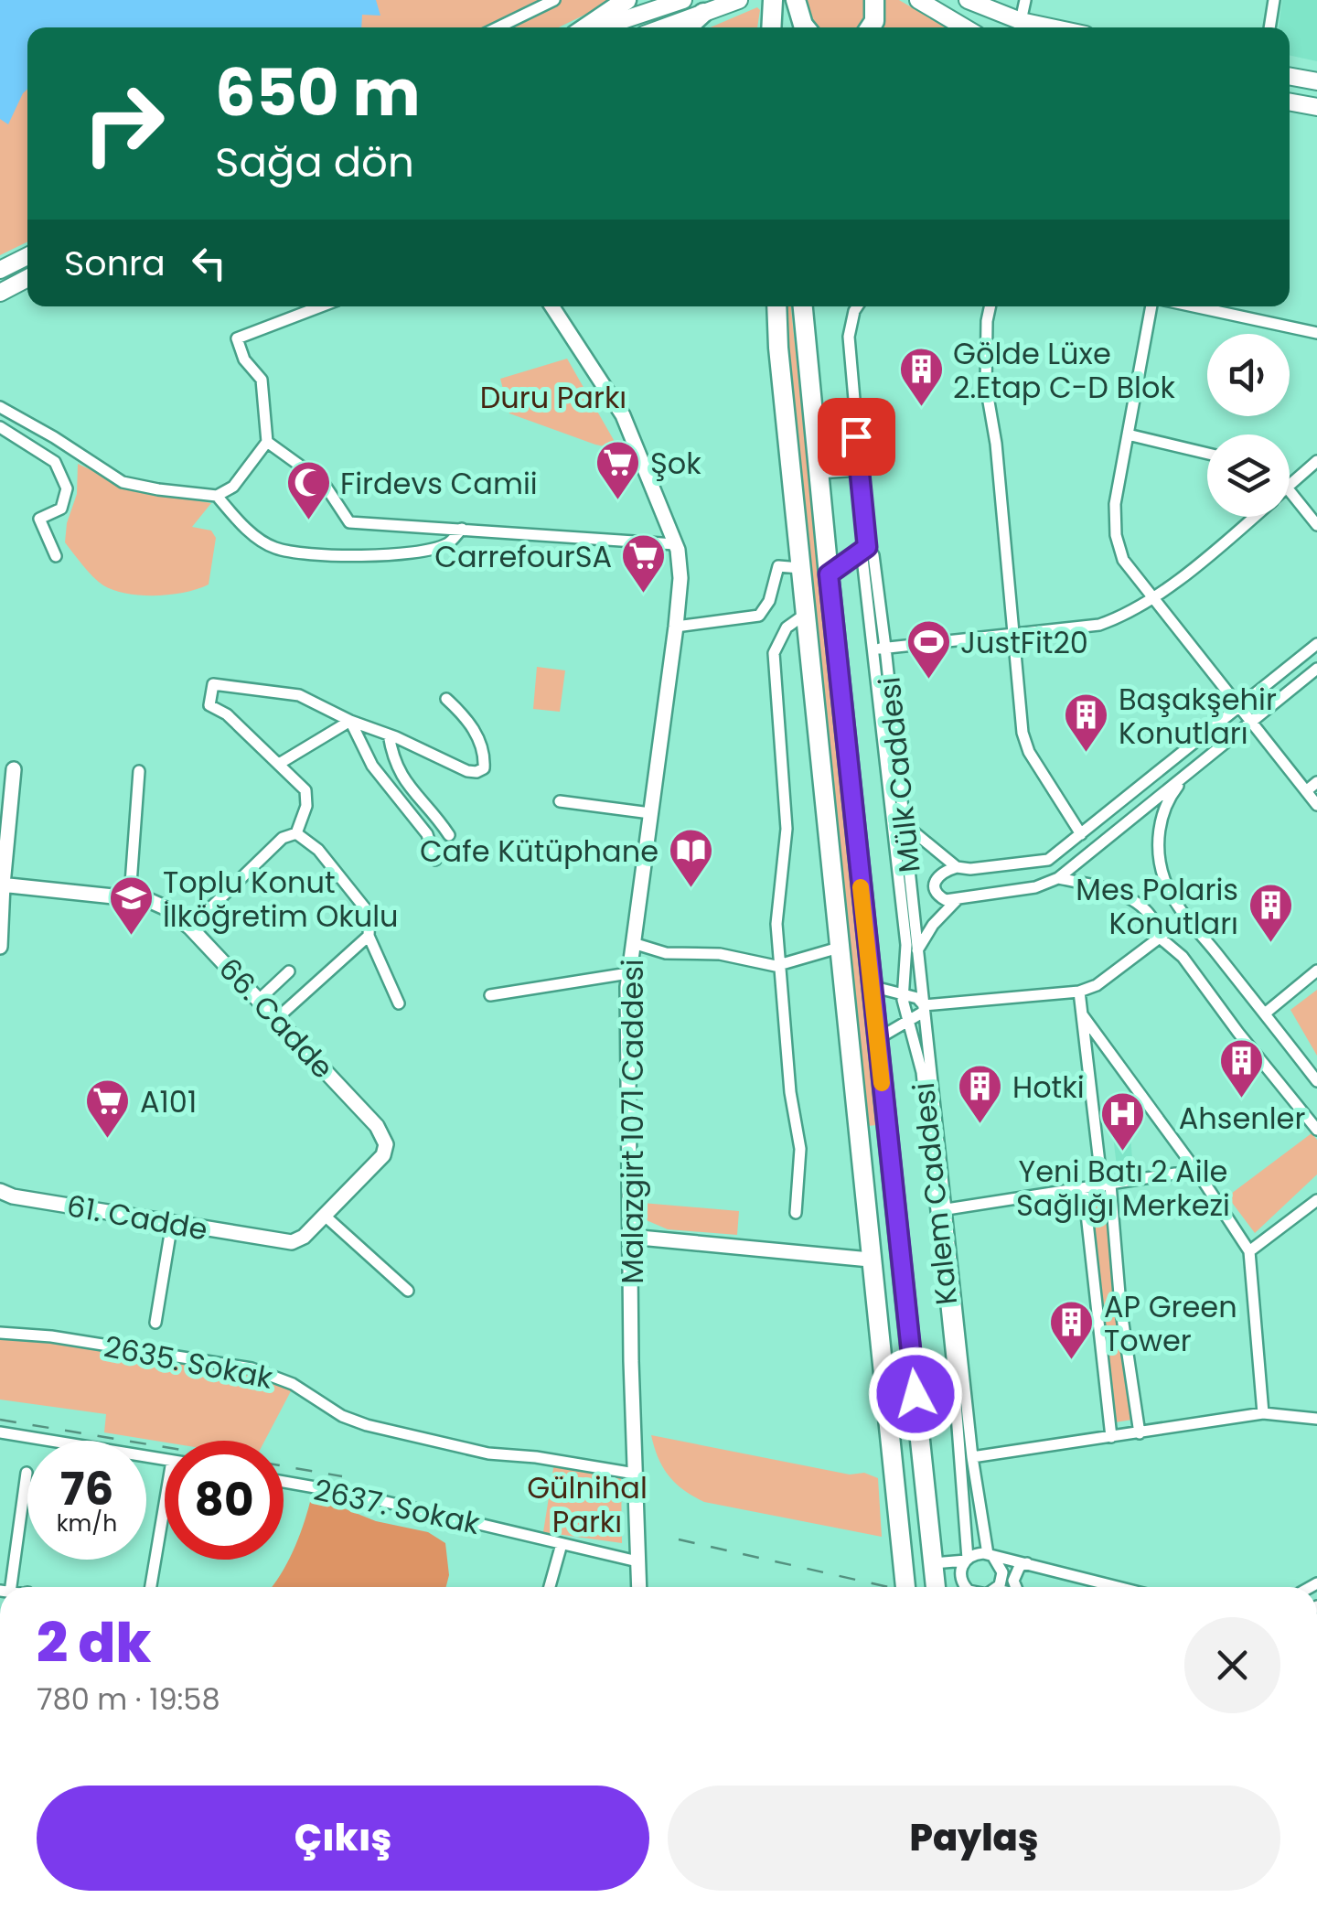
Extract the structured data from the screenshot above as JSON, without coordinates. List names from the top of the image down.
{
  "streets": {
    "street": [
      "Mülk Caddesi",
      "66. Cadde",
      "Malazgirt 1071 Caddesi",
      "Kalem Caddesi",
      "61. Cadde",
      "2635. Sokak",
      "2637. Sokak"
    ]
  },
  "crossings": [
    ["Mülk Caddesi", "Kalem Caddesi"],
    ["66. Cadde", "61. Cadde"],
    ["Malazgirt 1071 Caddesi", "2635. Sokak"],
    ["Malazgirt 1071 Caddesi", "2637. Sokak"]
  ],
  "parks": ["Duru Parkı", "Gülnihal Parkı"],
  "places": {
    "building": [
      "Gölde Lüxe 2.Etap C-D Blok",
      "Başakşehir Konutları",
      "Mes Polaris Konutları",
      "Ahsenler",
      "Hotki",
      "AP Green Tower"
    ],
    "supermarket": ["Şok", "CarrefourSA", "A101"],
    "mosque": ["Firdevs Camii"],
    "sports": ["JustFit20"],
    "library": ["Cafe Kütüphane"],
    "school or university": ["Toplu Konut İlköğretim Okulu"],
    "hospital": ["Yeni Batı 2 Aile Sağlığı Merkezi"]
  },
  "page": {
    "turn": ["650 m", "Sağa dön"],
    "then": "Sonra",
    "speed": "76 km/h",
    "limit": "80",
    "heading": ["2 dk", "780 m · 19:58"],
    "buttons": ["Çıkış", "Paylaş"]
  }
}
